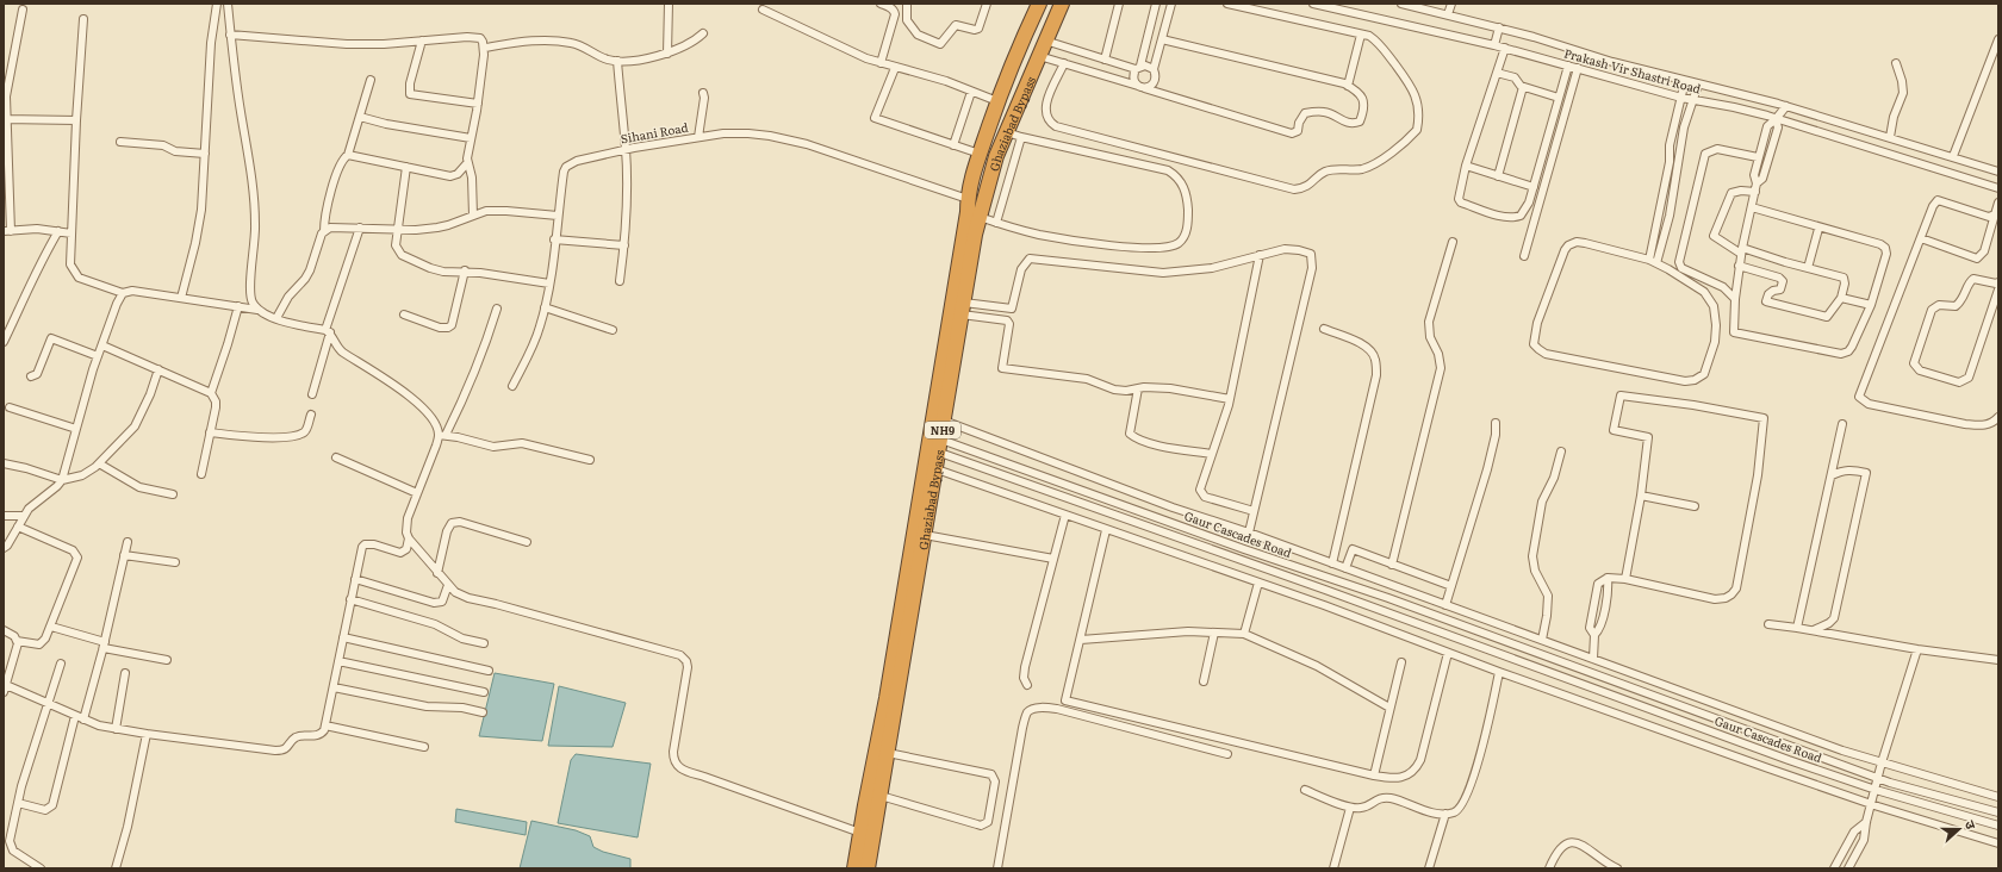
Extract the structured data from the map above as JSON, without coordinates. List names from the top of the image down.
{
  "streets": {
    "highway": ["Ghaziabad Bypass", "NH9"],
    "street": ["Prakash Vir Shastri Road", "Sihani Road", "Gaur Cascades Road"]
  },
  "crossings": [
    ["Ghaziabad Bypass", "Sihani Road"],
    ["Ghaziabad Bypass", "Gaur Cascades Road"]
  ],
  "north": "right"
}
